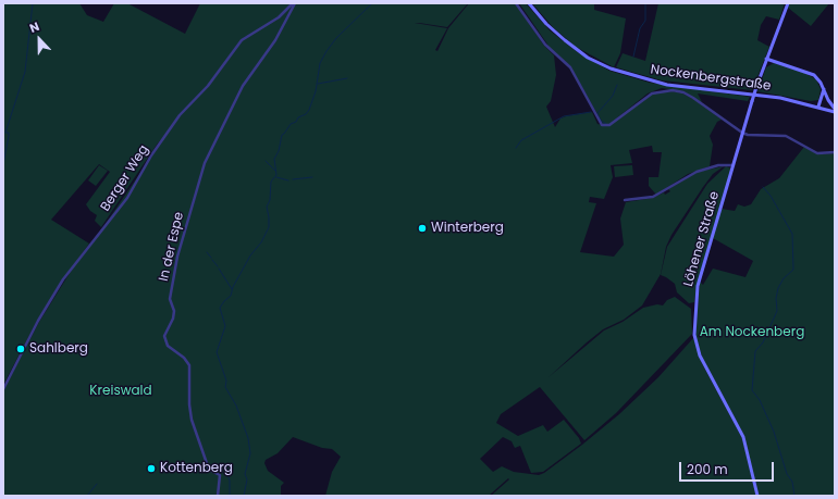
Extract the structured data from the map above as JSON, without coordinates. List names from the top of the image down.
{
  "streets": {
    "street": [
      "Nockenbergstraße",
      "Berger Weg",
      "Löhener Straße",
      "In der Espe"
    ]
  },
  "crossings": [
    ["Nockenbergstraße", "Löhener Straße"],
    ["Berger Weg", "In der Espe"]
  ],
  "parks": ["Am Nockenberg", "Kreiswald"],
  "places": ["Winterberg", "Sahlberg", "Kottenberg"],
  "scale_bar": "200 m",
  "north": "top"
}
